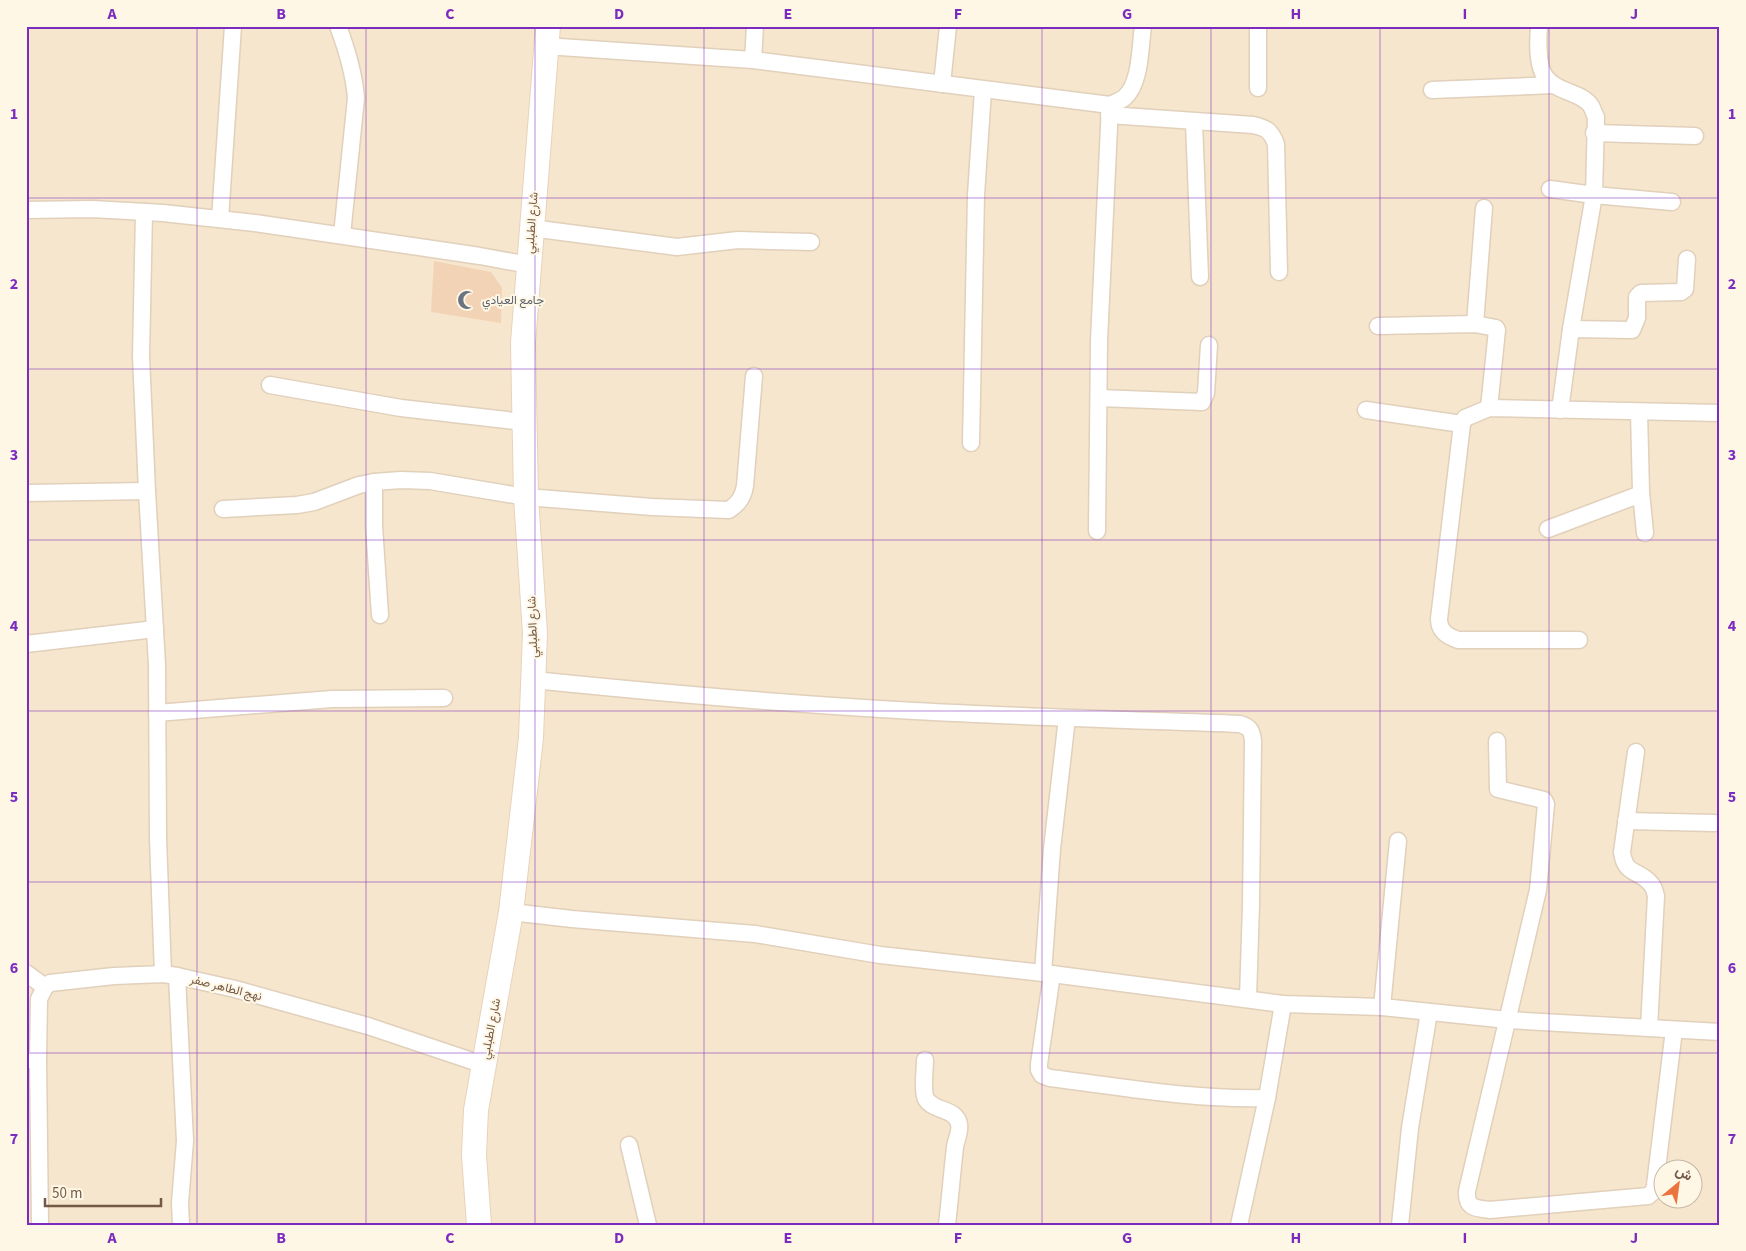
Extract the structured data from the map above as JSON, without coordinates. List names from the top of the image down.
{
  "streets": {
    "street": ["شارع الطبلبي", "نهج الطاهر صفر"]
  },
  "crossings": [
    ["شارع الطبلبي", "نهج الطاهر صفر"]
  ],
  "places": {
    "mosque": ["جامع العيادي"]
  },
  "scale_bar": "50 m",
  "north": "top right",
  "grid": {
    "columns": [
      "A",
      "B",
      "C",
      "D",
      "E",
      "F",
      "G",
      "H",
      "I",
      "J"
    ],
    "rows": [
      "1",
      "2",
      "3",
      "4",
      "5",
      "6",
      "7"
    ]
  }
}
